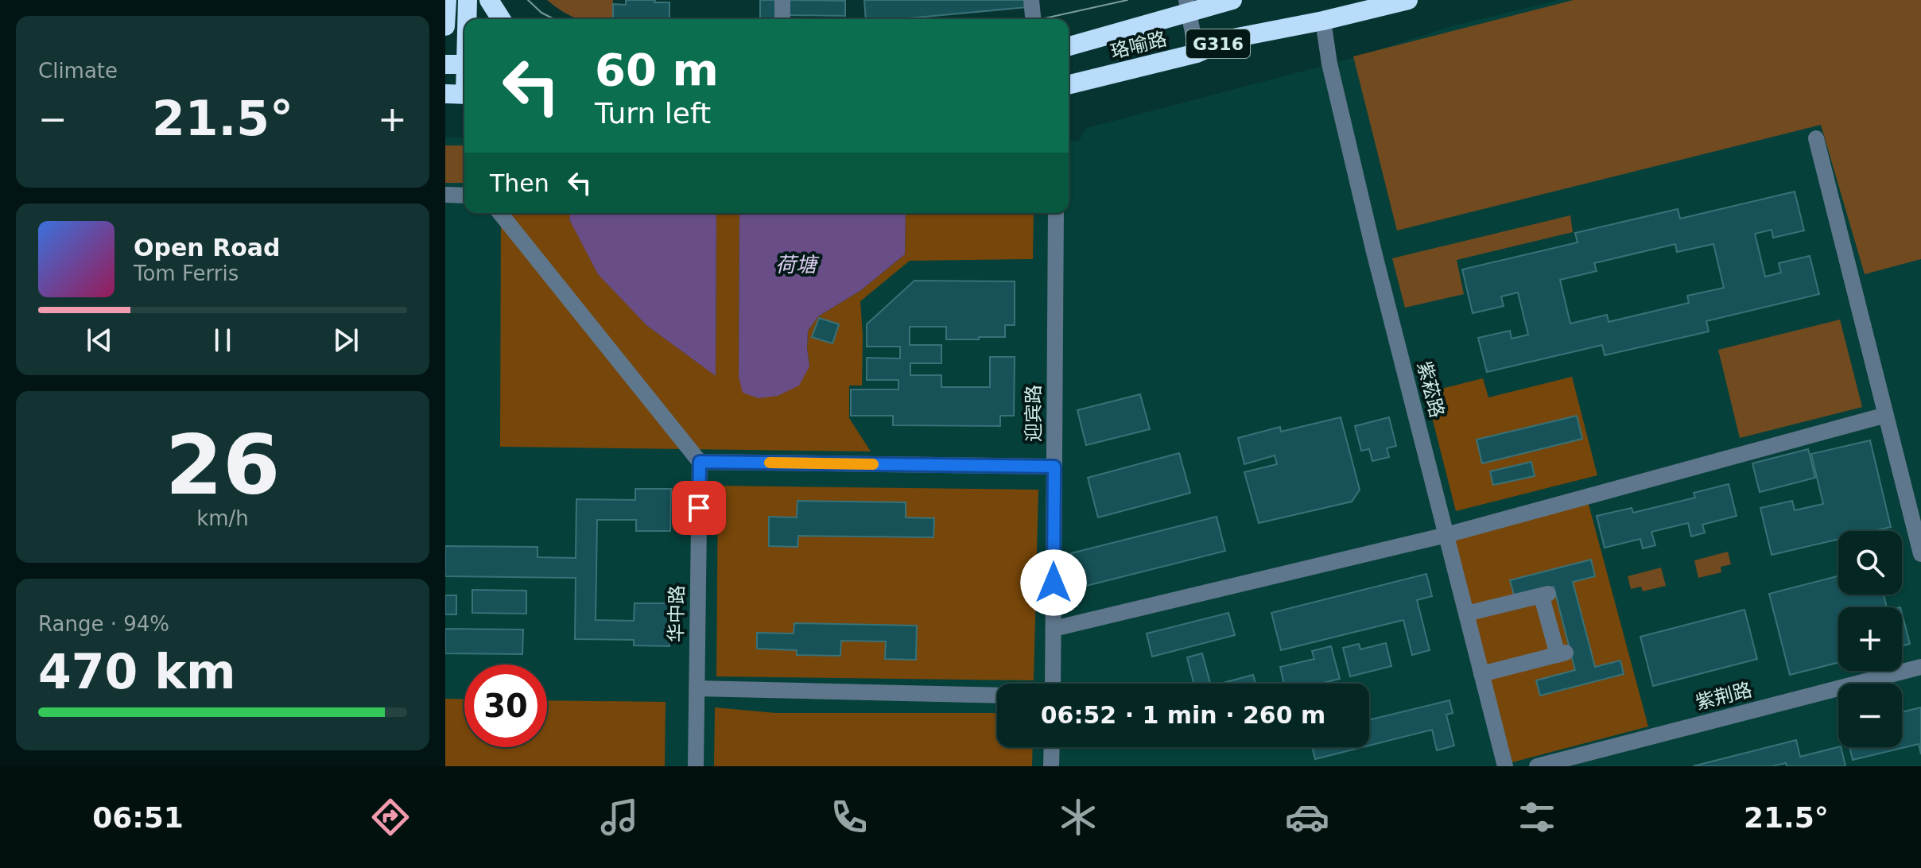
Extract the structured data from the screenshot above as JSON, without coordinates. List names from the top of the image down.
{
  "streets": {
    "highway": ["G316", "珞喻路"],
    "street": [
      "紫菘路",
      "迎宾路",
      "华中路",
      "紫荆路"
    ]
  },
  "crossings": [
    ["珞喻路", "紫菘路"]
  ],
  "water": ["荷塘"],
  "page": {
    "tile": [
      "Climate",
      ["26", "km/h"],
      ["Range · 94%", "470 km"]
    ],
    "turn": ["60 m", "Turn left"],
    "heat": ["−", "21.5°", "+"],
    "then": "Then",
    "song": ["Open Road", "Tom Ferris"],
    "map_buttons": ["+", "−"],
    "limit": "30",
    "trip": "06:52 · 1 min · 260 m",
    "tabs": ["06:51", "21.5°"]
  }
}
